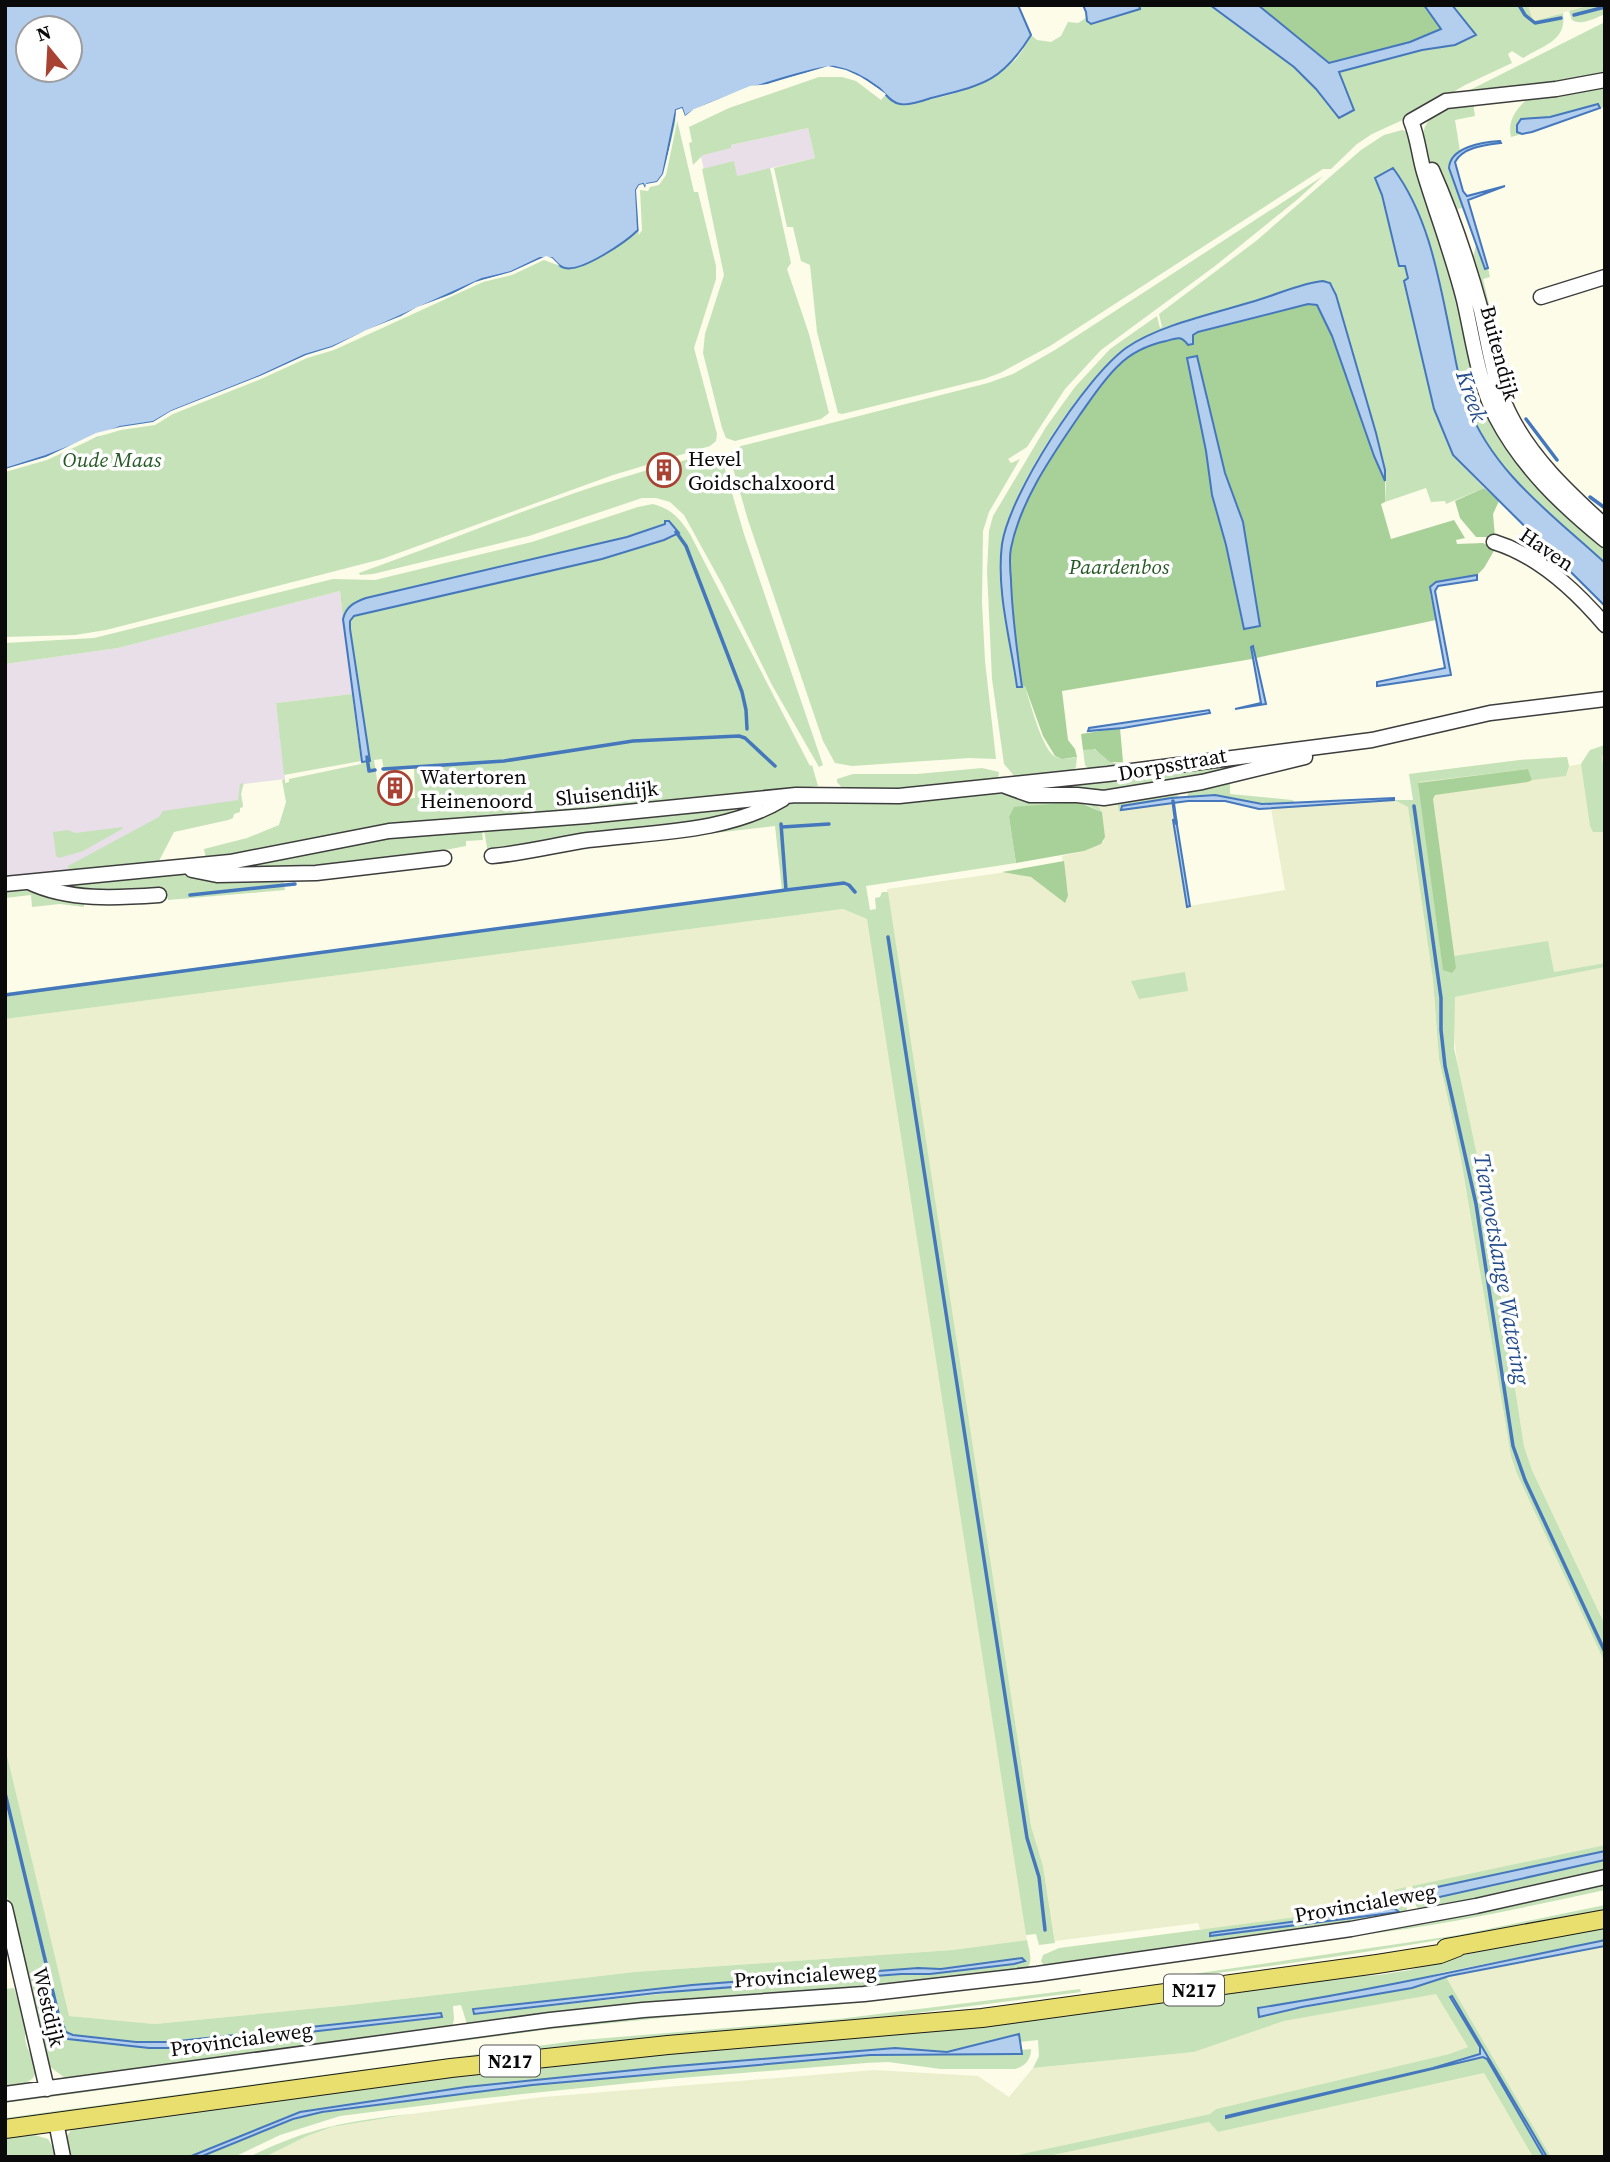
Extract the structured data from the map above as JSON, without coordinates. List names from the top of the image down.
{
  "streets": {
    "main road": ["N217"],
    "street": [
      "Buitendijk",
      "Haven",
      "Dorpsstraat",
      "Sluisendijk",
      "Provincialeweg",
      "Westdijk"
    ]
  },
  "crossings": [
    ["Dorpsstraat", "Sluisendijk"],
    ["Provincialeweg", "Westdijk"]
  ],
  "water": ["Kreek", "Tienvoetslange Watering"],
  "parks": ["Oude Maas", "Paardenbos"],
  "places": {
    "building": ["Hevel Goidschalxoord", "Watertoren Heinenoord"]
  },
  "north": "top"
}
